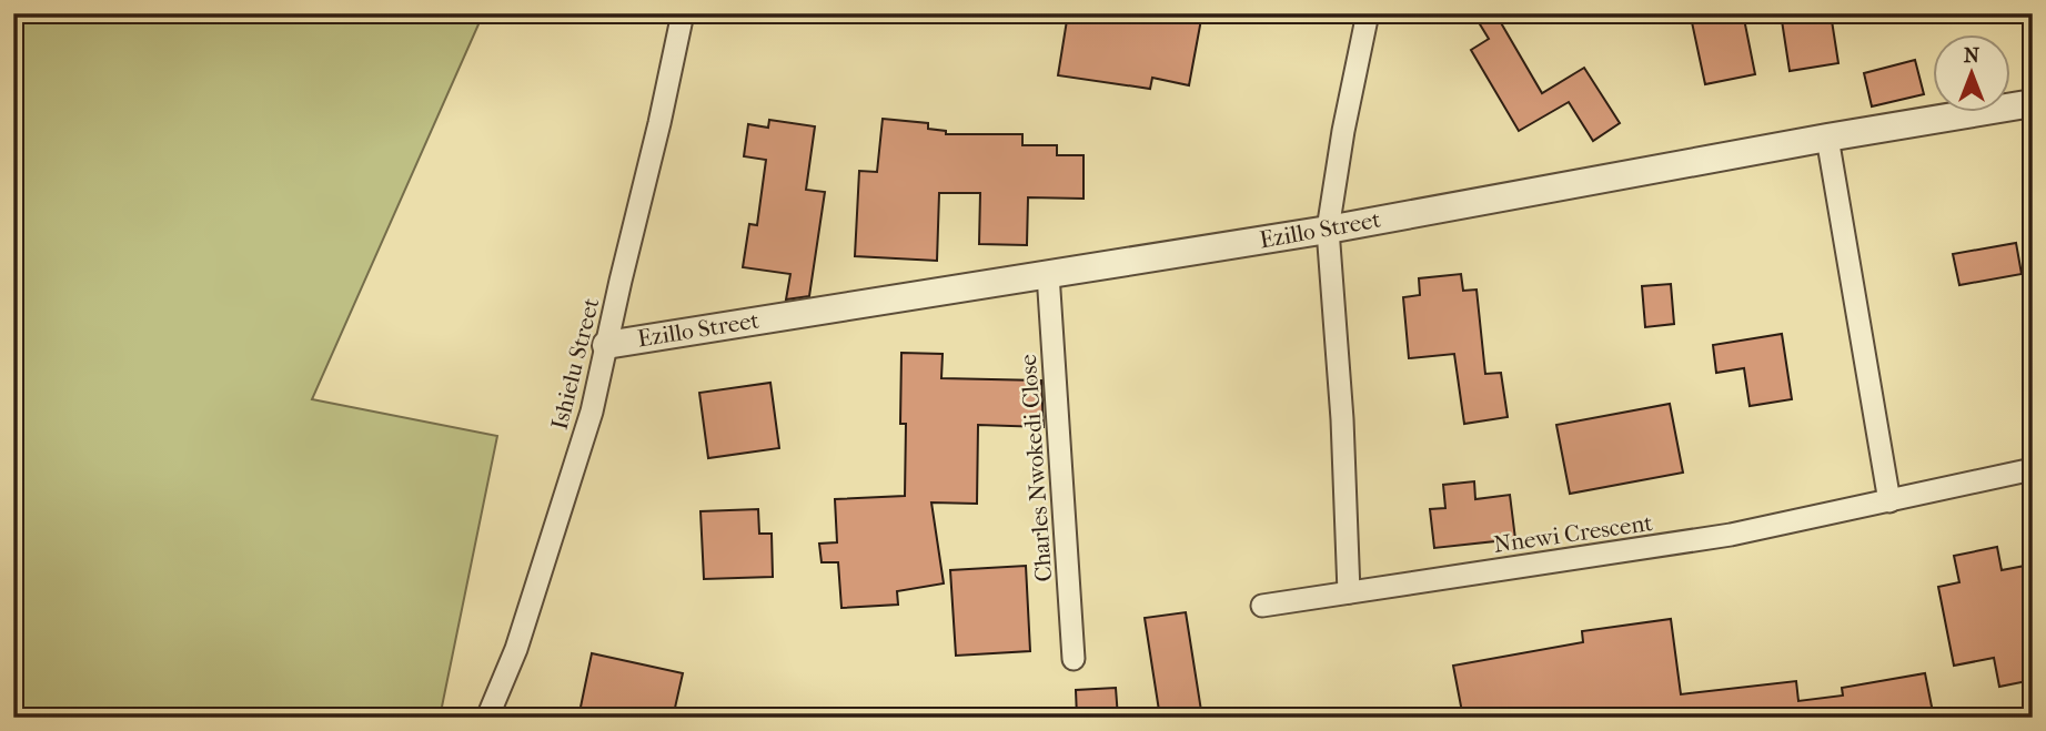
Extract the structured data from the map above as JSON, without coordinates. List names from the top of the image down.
{
  "streets": {
    "street": [
      "Ezillo Street",
      "Ishielu Street",
      "Charles Nwokedi Close",
      "Nnewi Crescent"
    ]
  },
  "crossings": [
    ["Ezillo Street", "Ishielu Street"],
    ["Ezillo Street", "Charles Nwokedi Close"]
  ],
  "north": "top"
}
